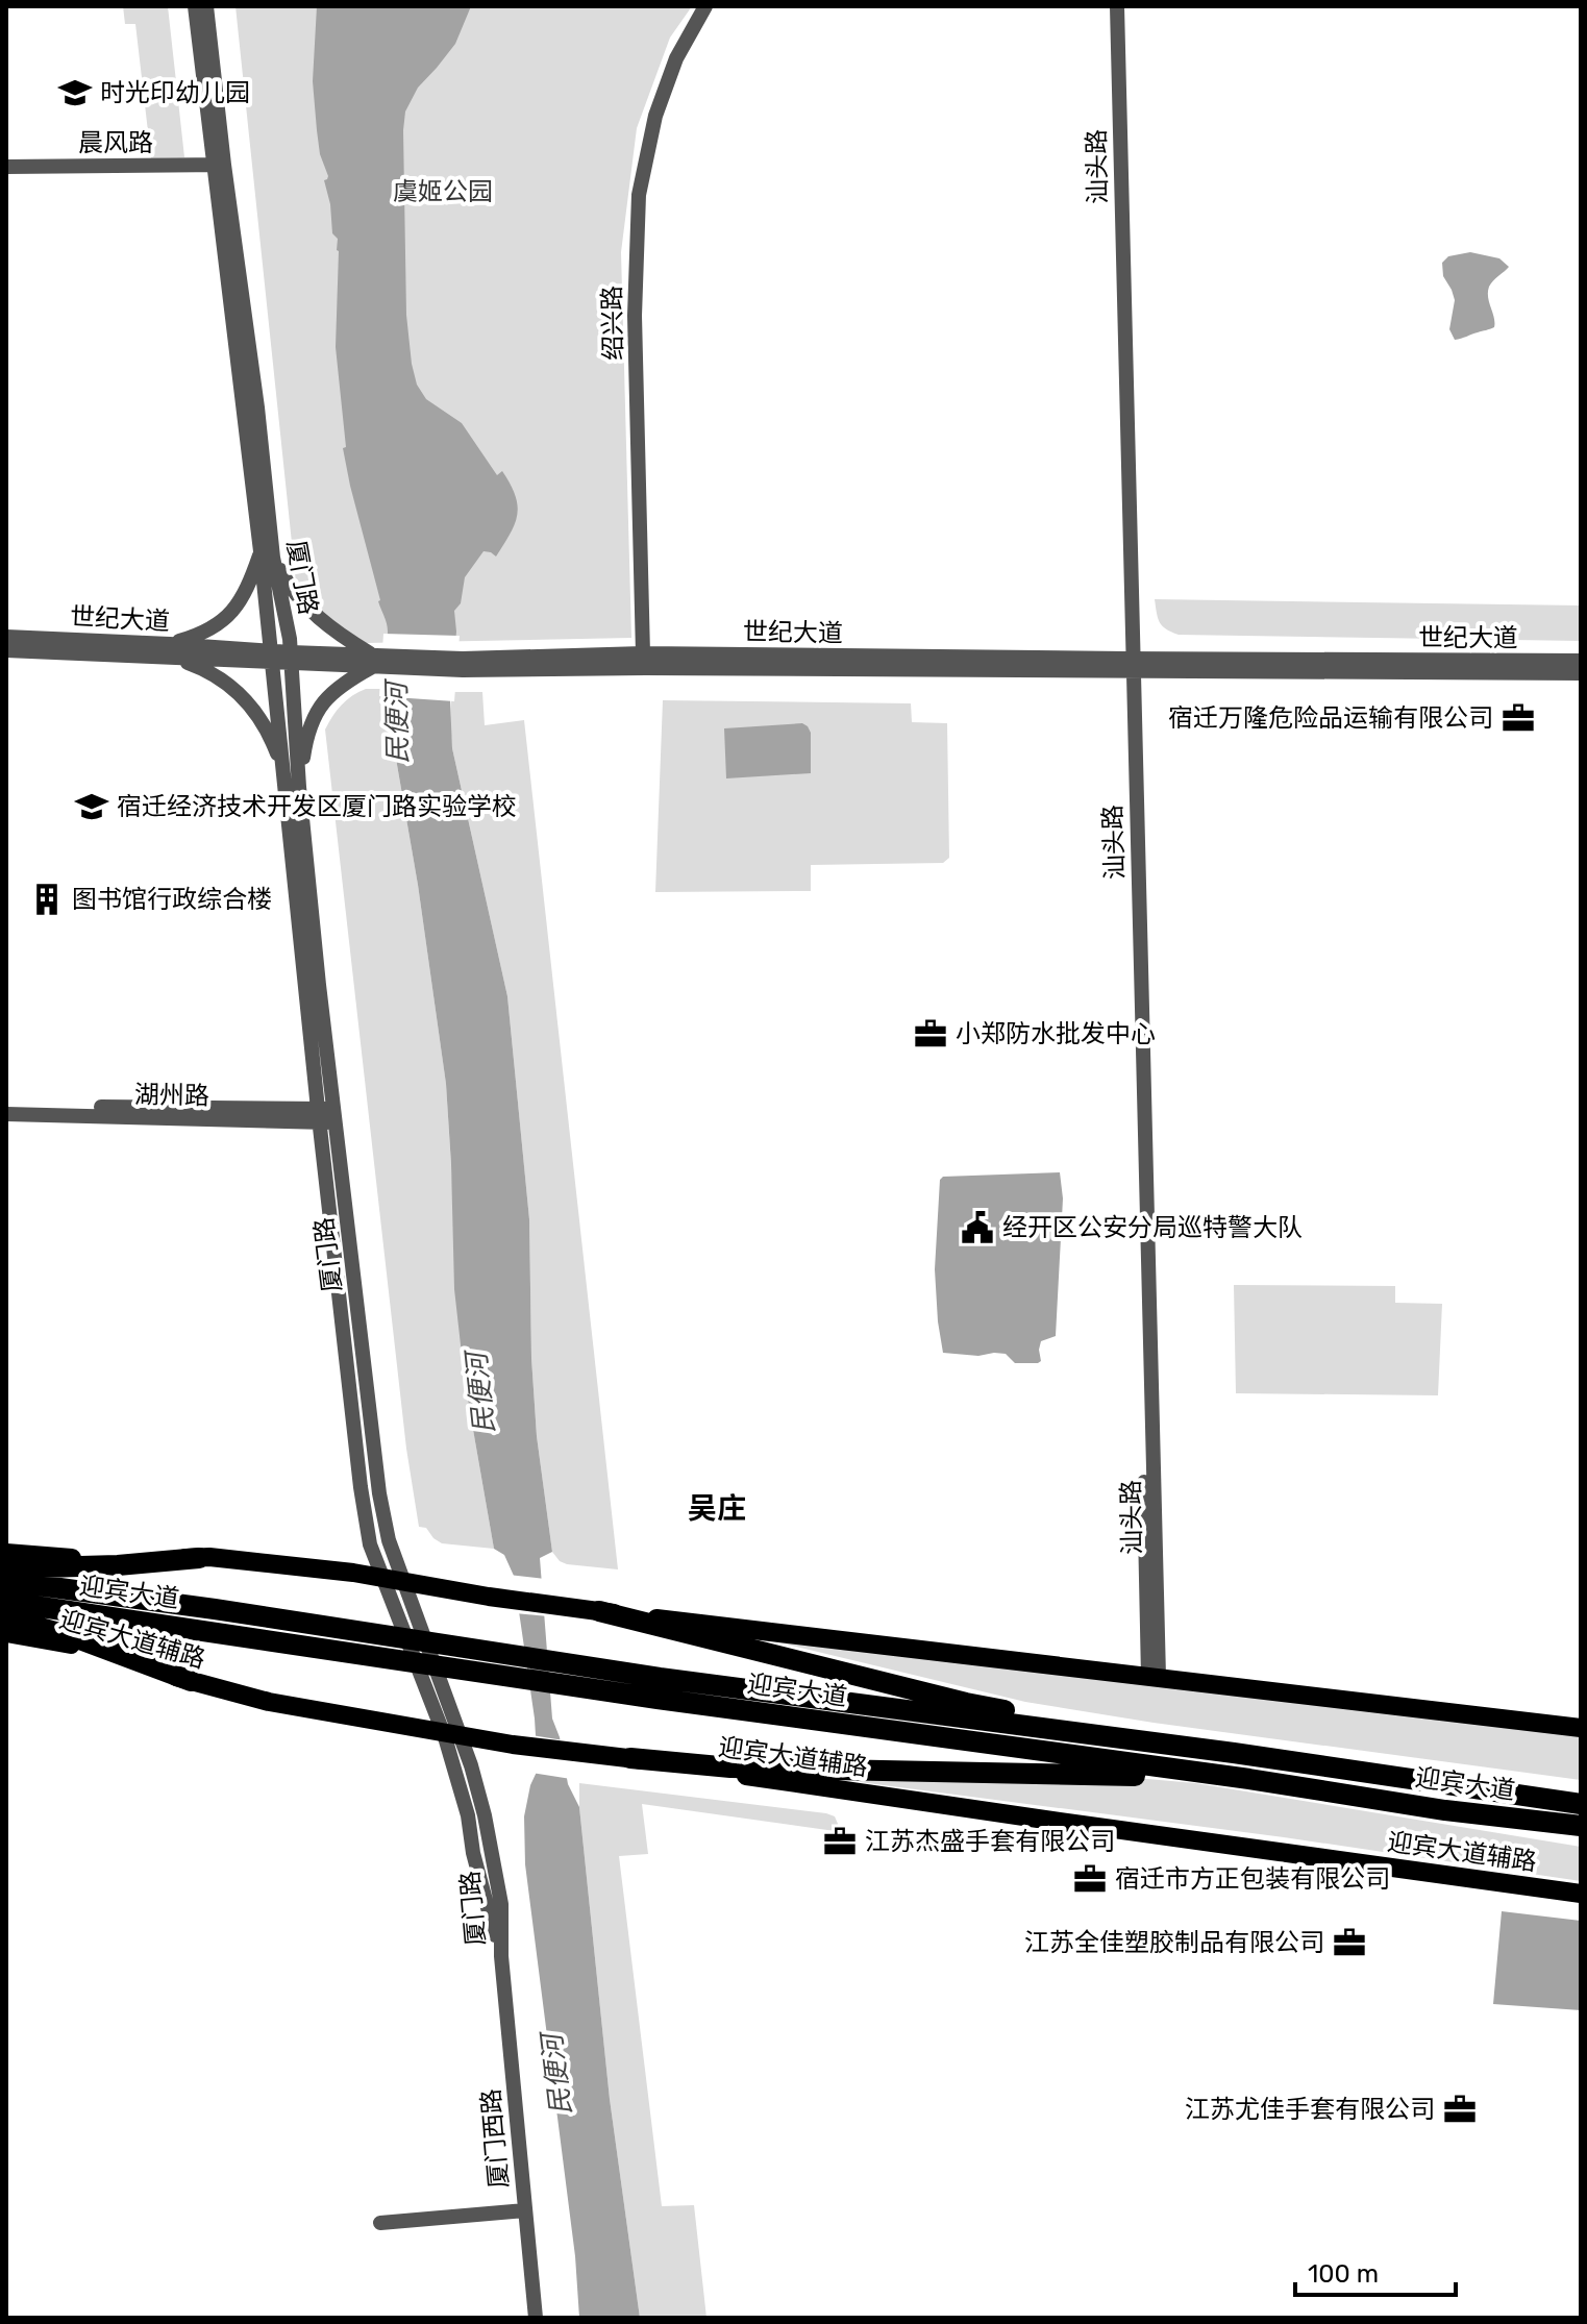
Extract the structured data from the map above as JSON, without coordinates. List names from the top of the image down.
{
  "streets": {
    "highway": ["迎宾大道"],
    "main road": ["迎宾大道辅路"],
    "street": [
      "晨风路",
      "汕头路",
      "绍兴路",
      "厦门路",
      "世纪大道",
      "湖州路",
      "厦门西路"
    ]
  },
  "crossings": [
    ["晨风路", "厦门路"],
    ["汕头路", "世纪大道"],
    ["绍兴路", "世纪大道"],
    ["厦门路", "世纪大道"],
    ["厦门路", "湖州路"],
    ["厦门路", "迎宾大道辅路"],
    ["厦门路", "厦门西路"]
  ],
  "districts": ["吴庄"],
  "water": ["民便河"],
  "parks": ["虞姬公园"],
  "places": {
    "school or university": ["时光印幼儿园", "宿迁经济技术开发区厦门路实验学校"],
    "office": [
      "宿迁万隆危险品运输有限公司",
      "小郑防水批发中心",
      "江苏杰盛手套有限公司",
      "宿迁市方正包装有限公司",
      "江苏全佳塑胶制品有限公司",
      "江苏尤佳手套有限公司"
    ],
    "building": ["图书馆行政综合楼"],
    "public building": ["经开区公安分局巡特警大队"]
  },
  "scale_bar": "100 m"
}
